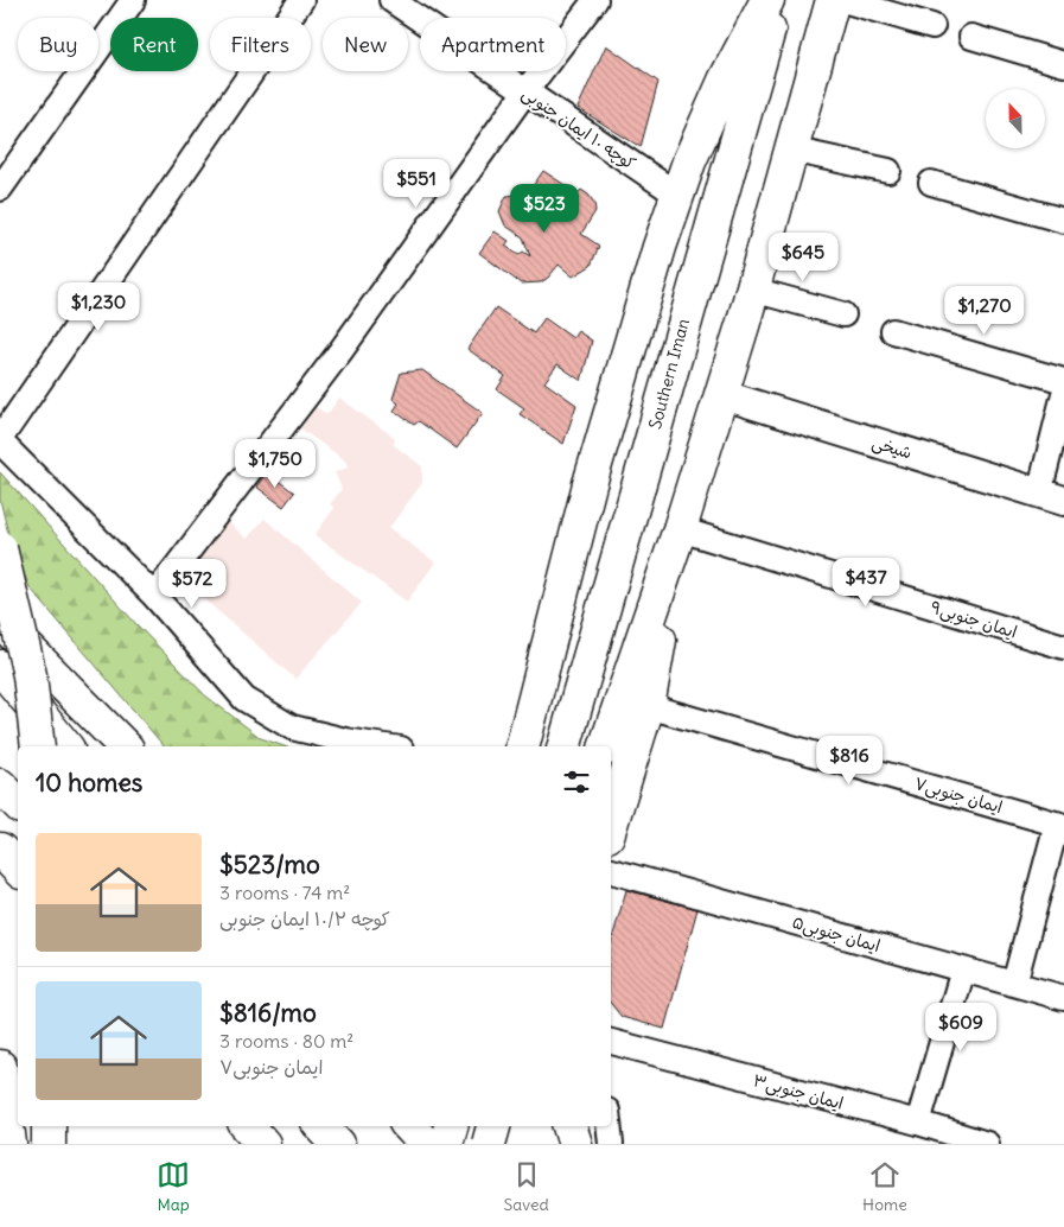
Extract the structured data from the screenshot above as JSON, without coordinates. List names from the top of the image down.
{
  "streets": {
    "main road": ["Southern Iman"],
    "street": [
      "کوچه ۱۰ ایمان جنوبی",
      "شیخی",
      "ایمان جنوبی۹",
      "ایمان جنوبی۷",
      "ایمان جنوبی۵",
      "ایمان جنوبی۳"
    ]
  },
  "north": "top",
  "page": {
    "chip": [
      "Buy",
      "Rent",
      "Filters",
      "New",
      "Apartment"
    ],
    "price": [
      "$551",
      "$523",
      "$645",
      "$1,230",
      "$1,270",
      "$1,750",
      "$437",
      "$572",
      "$816",
      "$609"
    ],
    "heading": "10 homes",
    "list": [
      {
        "name": "$523/mo",
        "note": "3 rooms · 74 m² · کوچه ۱۰/۲ ایمان جنوبی"
      },
      {
        "name": "$816/mo",
        "note": "3 rooms · 80 m² · ایمان جنوبی۷"
      }
    ],
    "tabs": ["Map", "Saved", "Home"]
  }
}
